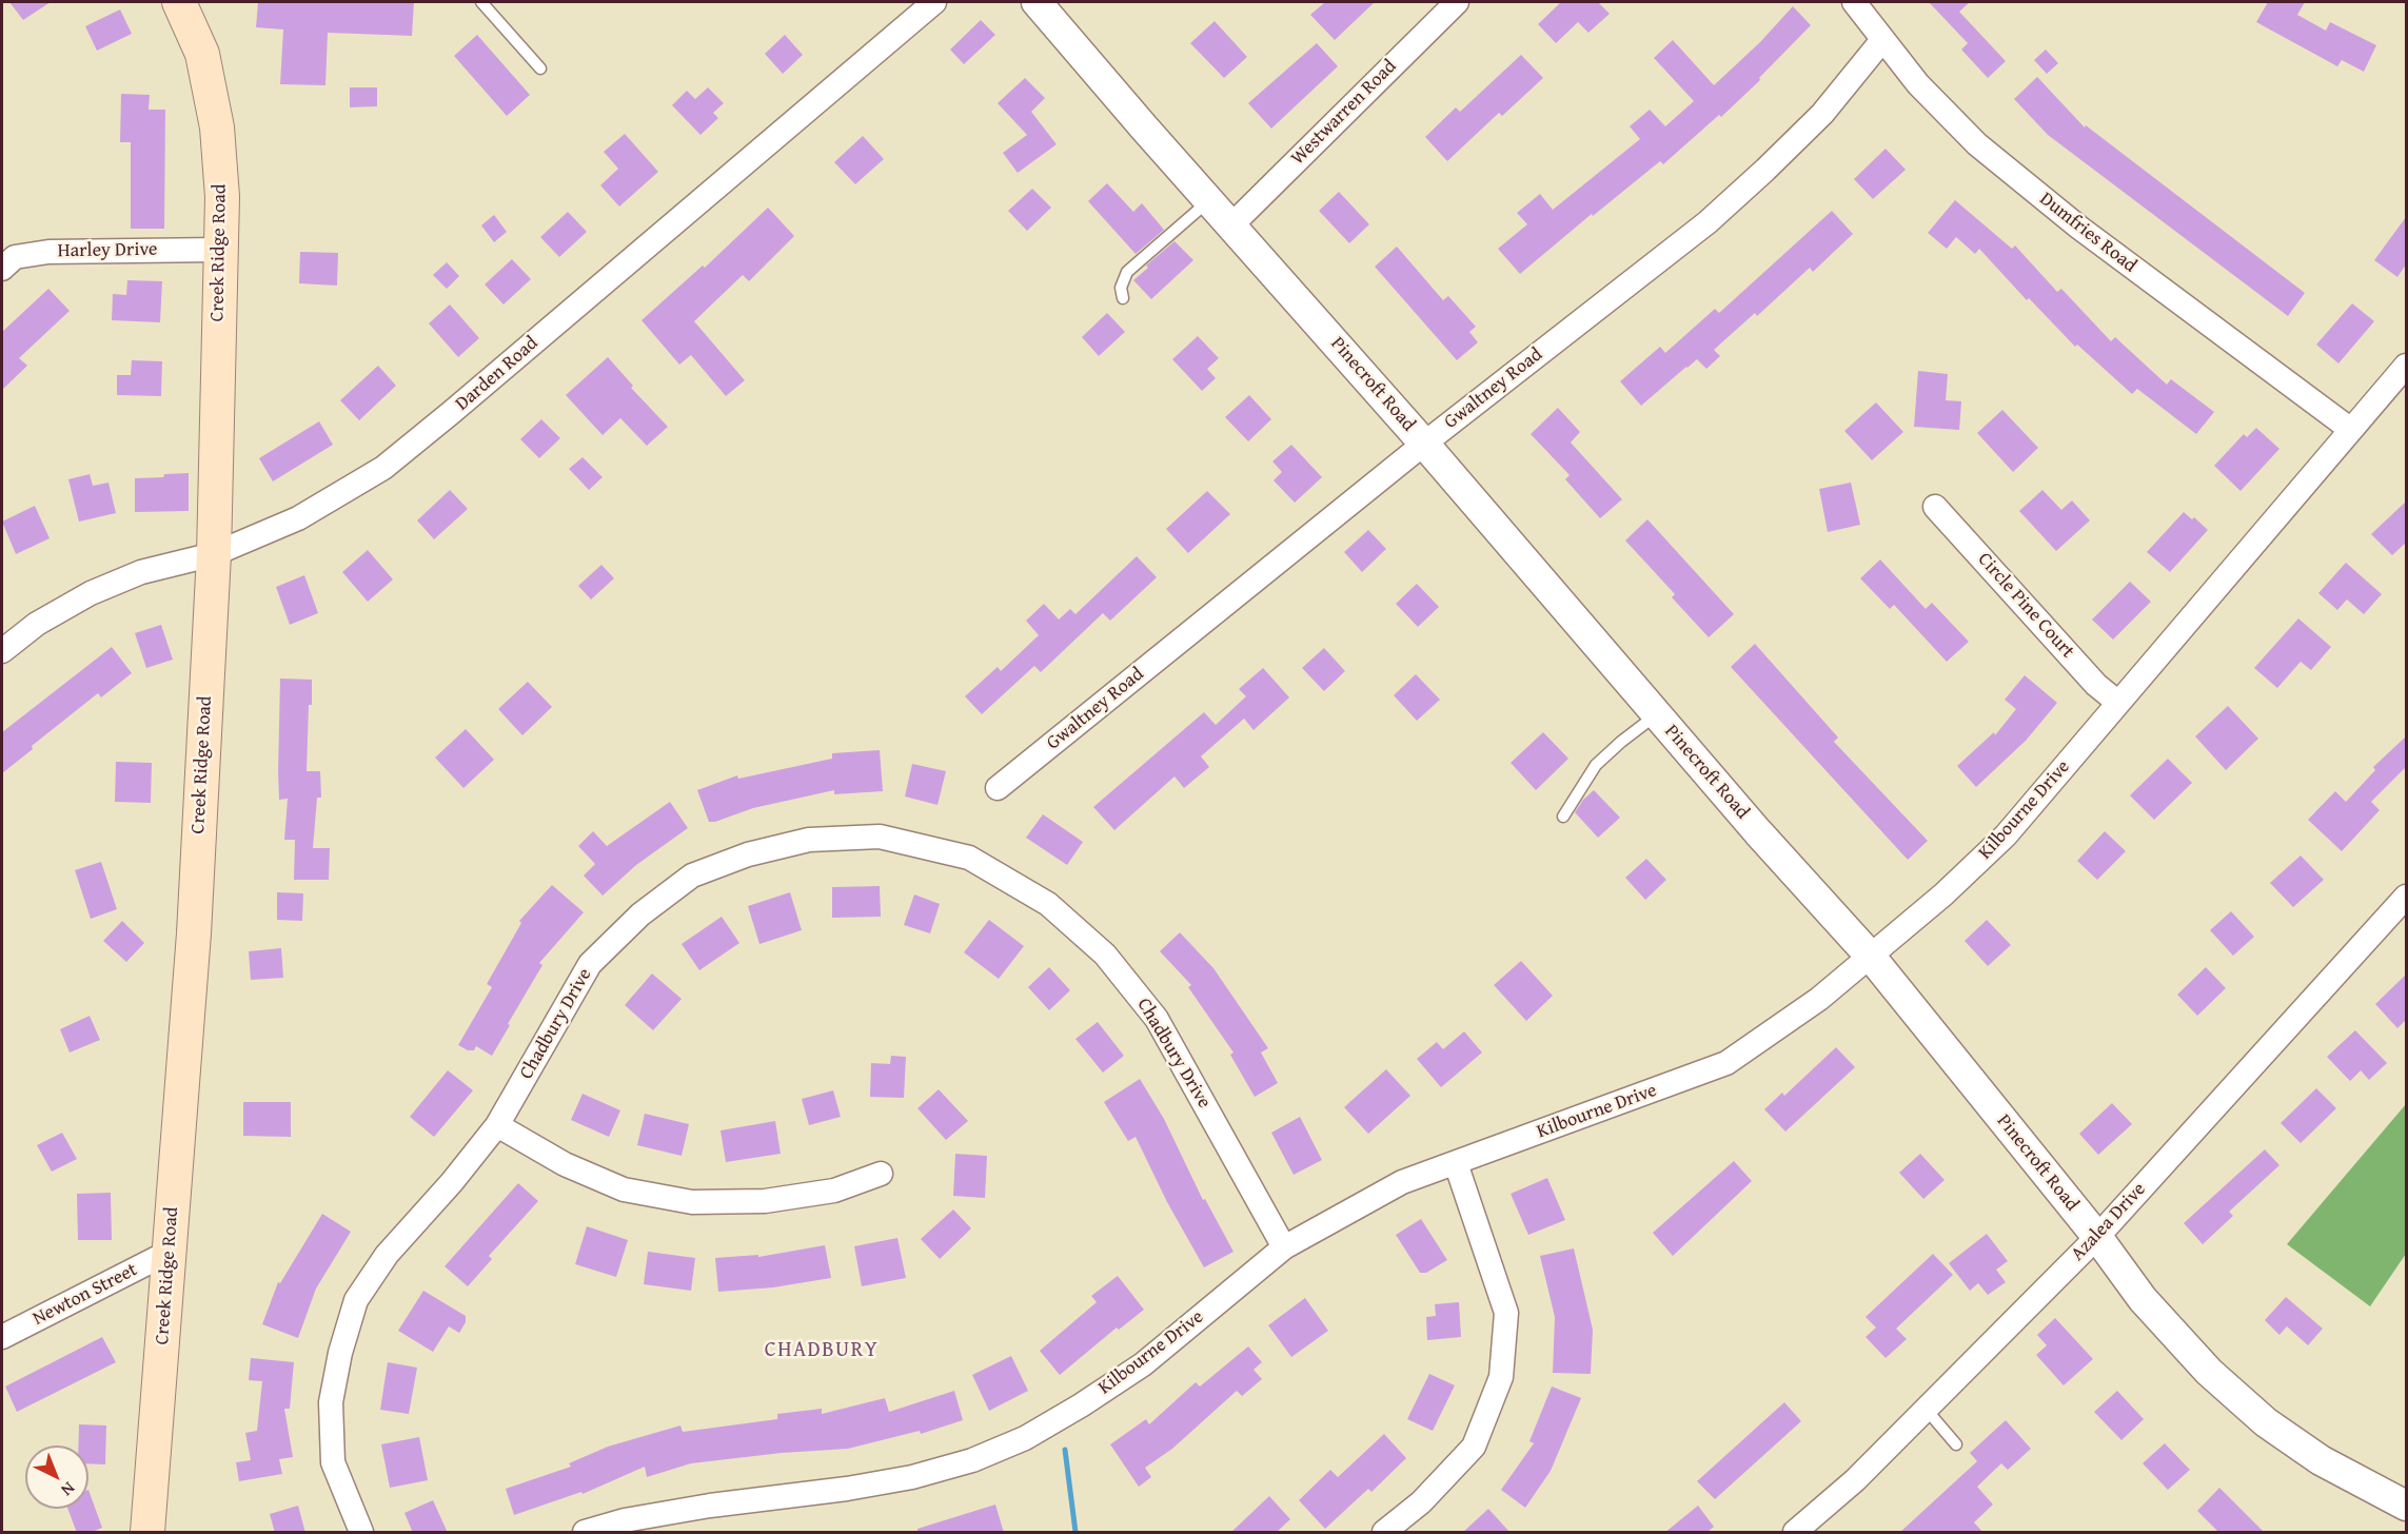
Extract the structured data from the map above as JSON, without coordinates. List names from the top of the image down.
{
  "streets": {
    "main road": ["Creek Ridge Road"],
    "street": [
      "Westwarren Road",
      "Dumfries Road",
      "Harley Drive",
      "Darden Road",
      "Pinecroft Road",
      "Gwaltney Road",
      "Circle Pine Court",
      "Kilbourne Drive",
      "Chadbury Drive",
      "Azalea Drive",
      "Newton Street"
    ]
  },
  "crossings": [
    ["Westwarren Road", "Pinecroft Road"],
    ["Dumfries Road", "Gwaltney Road"],
    ["Dumfries Road", "Kilbourne Drive"],
    ["Harley Drive", "Creek Ridge Road"],
    ["Creek Ridge Road", "Darden Road"],
    ["Creek Ridge Road", "Newton Street"],
    ["Pinecroft Road", "Gwaltney Road"],
    ["Pinecroft Road", "Kilbourne Drive"],
    ["Pinecroft Road", "Azalea Drive"],
    ["Circle Pine Court", "Kilbourne Drive"],
    ["Kilbourne Drive", "Chadbury Drive"]
  ],
  "districts": ["CHADBURY"],
  "north": "bottom right"
}
